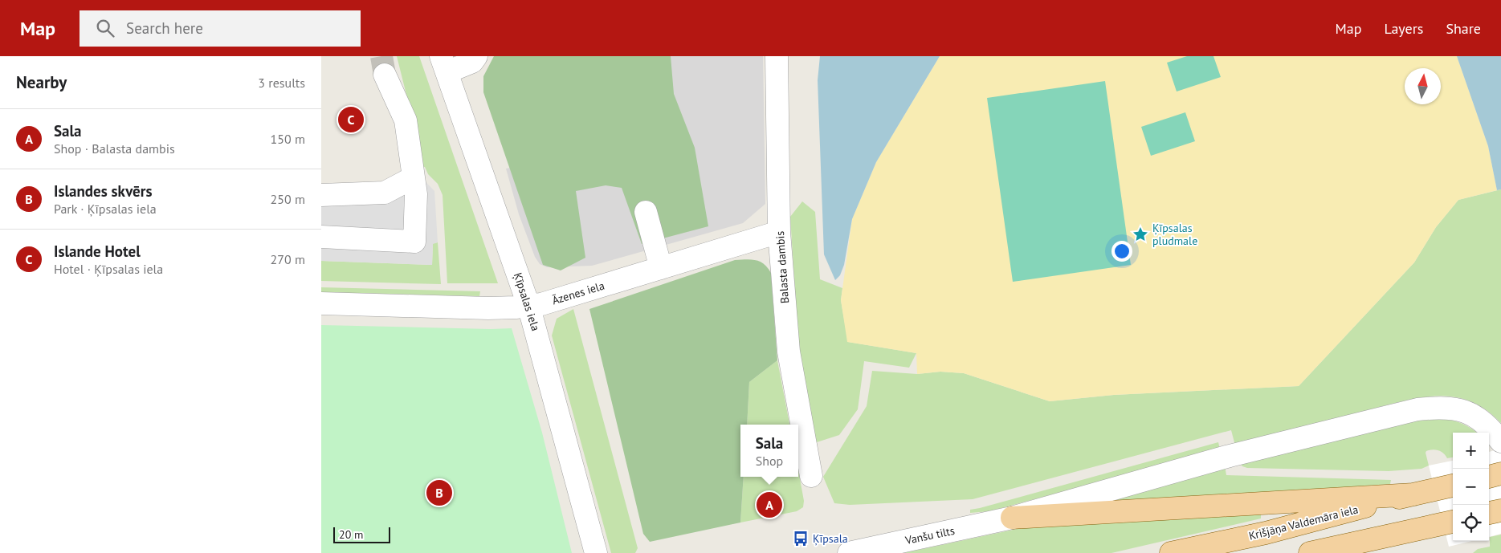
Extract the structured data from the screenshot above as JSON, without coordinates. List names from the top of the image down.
{
  "streets": {
    "main road": ["Krišjāņa Valdemāra iela"],
    "street": [
      "Balasta dambis",
      "Āzenes iela",
      "Ķīpsalas iela",
      "Vanšu tilts"
    ]
  },
  "crossings": [
    ["Balasta dambis", "Āzenes iela"],
    ["Āzenes iela", "Ķīpsalas iela"]
  ],
  "places": {
    "place": ["Ķīpsalas pludmale"],
    "bus stop": ["Ķīpsala"]
  },
  "scale_bar": "20 m",
  "north": "top",
  "page": {
    "header": "Map",
    "search": "Search here",
    "nav": ["Map", "Layers", "Share"],
    "heading": ["Nearby", "3 results"],
    "pins": ["C", "B", "A"],
    "list": [
      {
        "mark": "A",
        "name": "Sala",
        "note": "Shop · Balasta dambis",
        "value": "150 m"
      },
      {
        "mark": "B",
        "name": "Islandes skvērs",
        "note": "Park · Ķīpsalas iela",
        "value": "250 m"
      },
      {
        "mark": "C",
        "name": "Islande Hotel",
        "note": "Hotel · Ķīpsalas iela",
        "value": "270 m"
      }
    ],
    "popup": ["Sala", "Shop"],
    "map_buttons": ["+", "−"],
    "scale": "20 m"
  }
}
